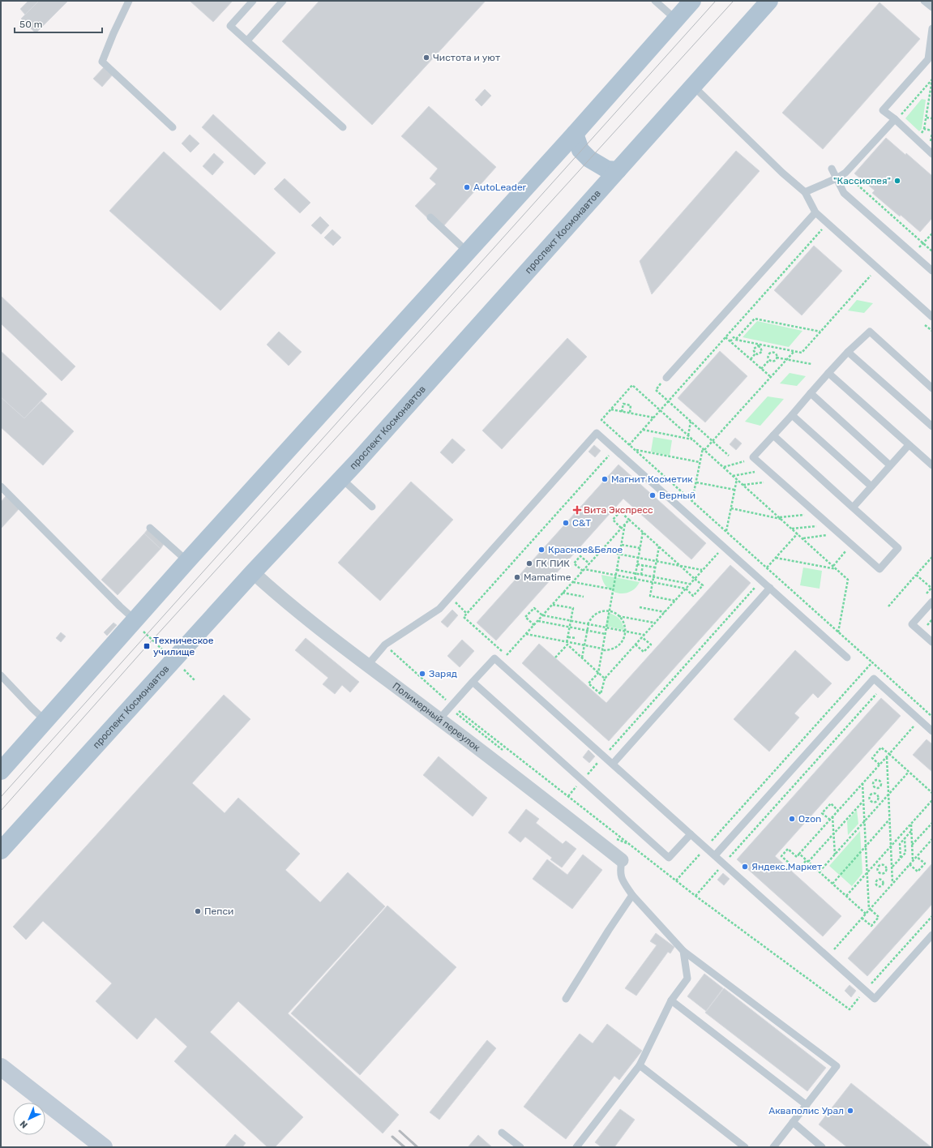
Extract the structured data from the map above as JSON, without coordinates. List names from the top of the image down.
{
  "streets": {
    "main road": ["проспект Космонавтов"],
    "street": ["Полимерный переулок"]
  },
  "crossings": [
    ["проспект Космонавтов", "Полимерный переулок"]
  ],
  "places": {
    "other": [
      "Чистота и уют",
      "\"Кассиопея\"",
      "AutoLeader",
      "Магнит Косметик",
      "Верный",
      "С&Т",
      "Красное&Белое",
      "ГК ПИК",
      "Mamatime",
      "Заряд",
      "Ozon",
      "Яндекс.Маркет",
      "Пепси",
      "Акваполис Урал"
    ],
    "health": ["Вита Экспресс"],
    "transit": ["Техническое училище"]
  },
  "scale_bar": "50 m",
  "north": "bottom left"
}
